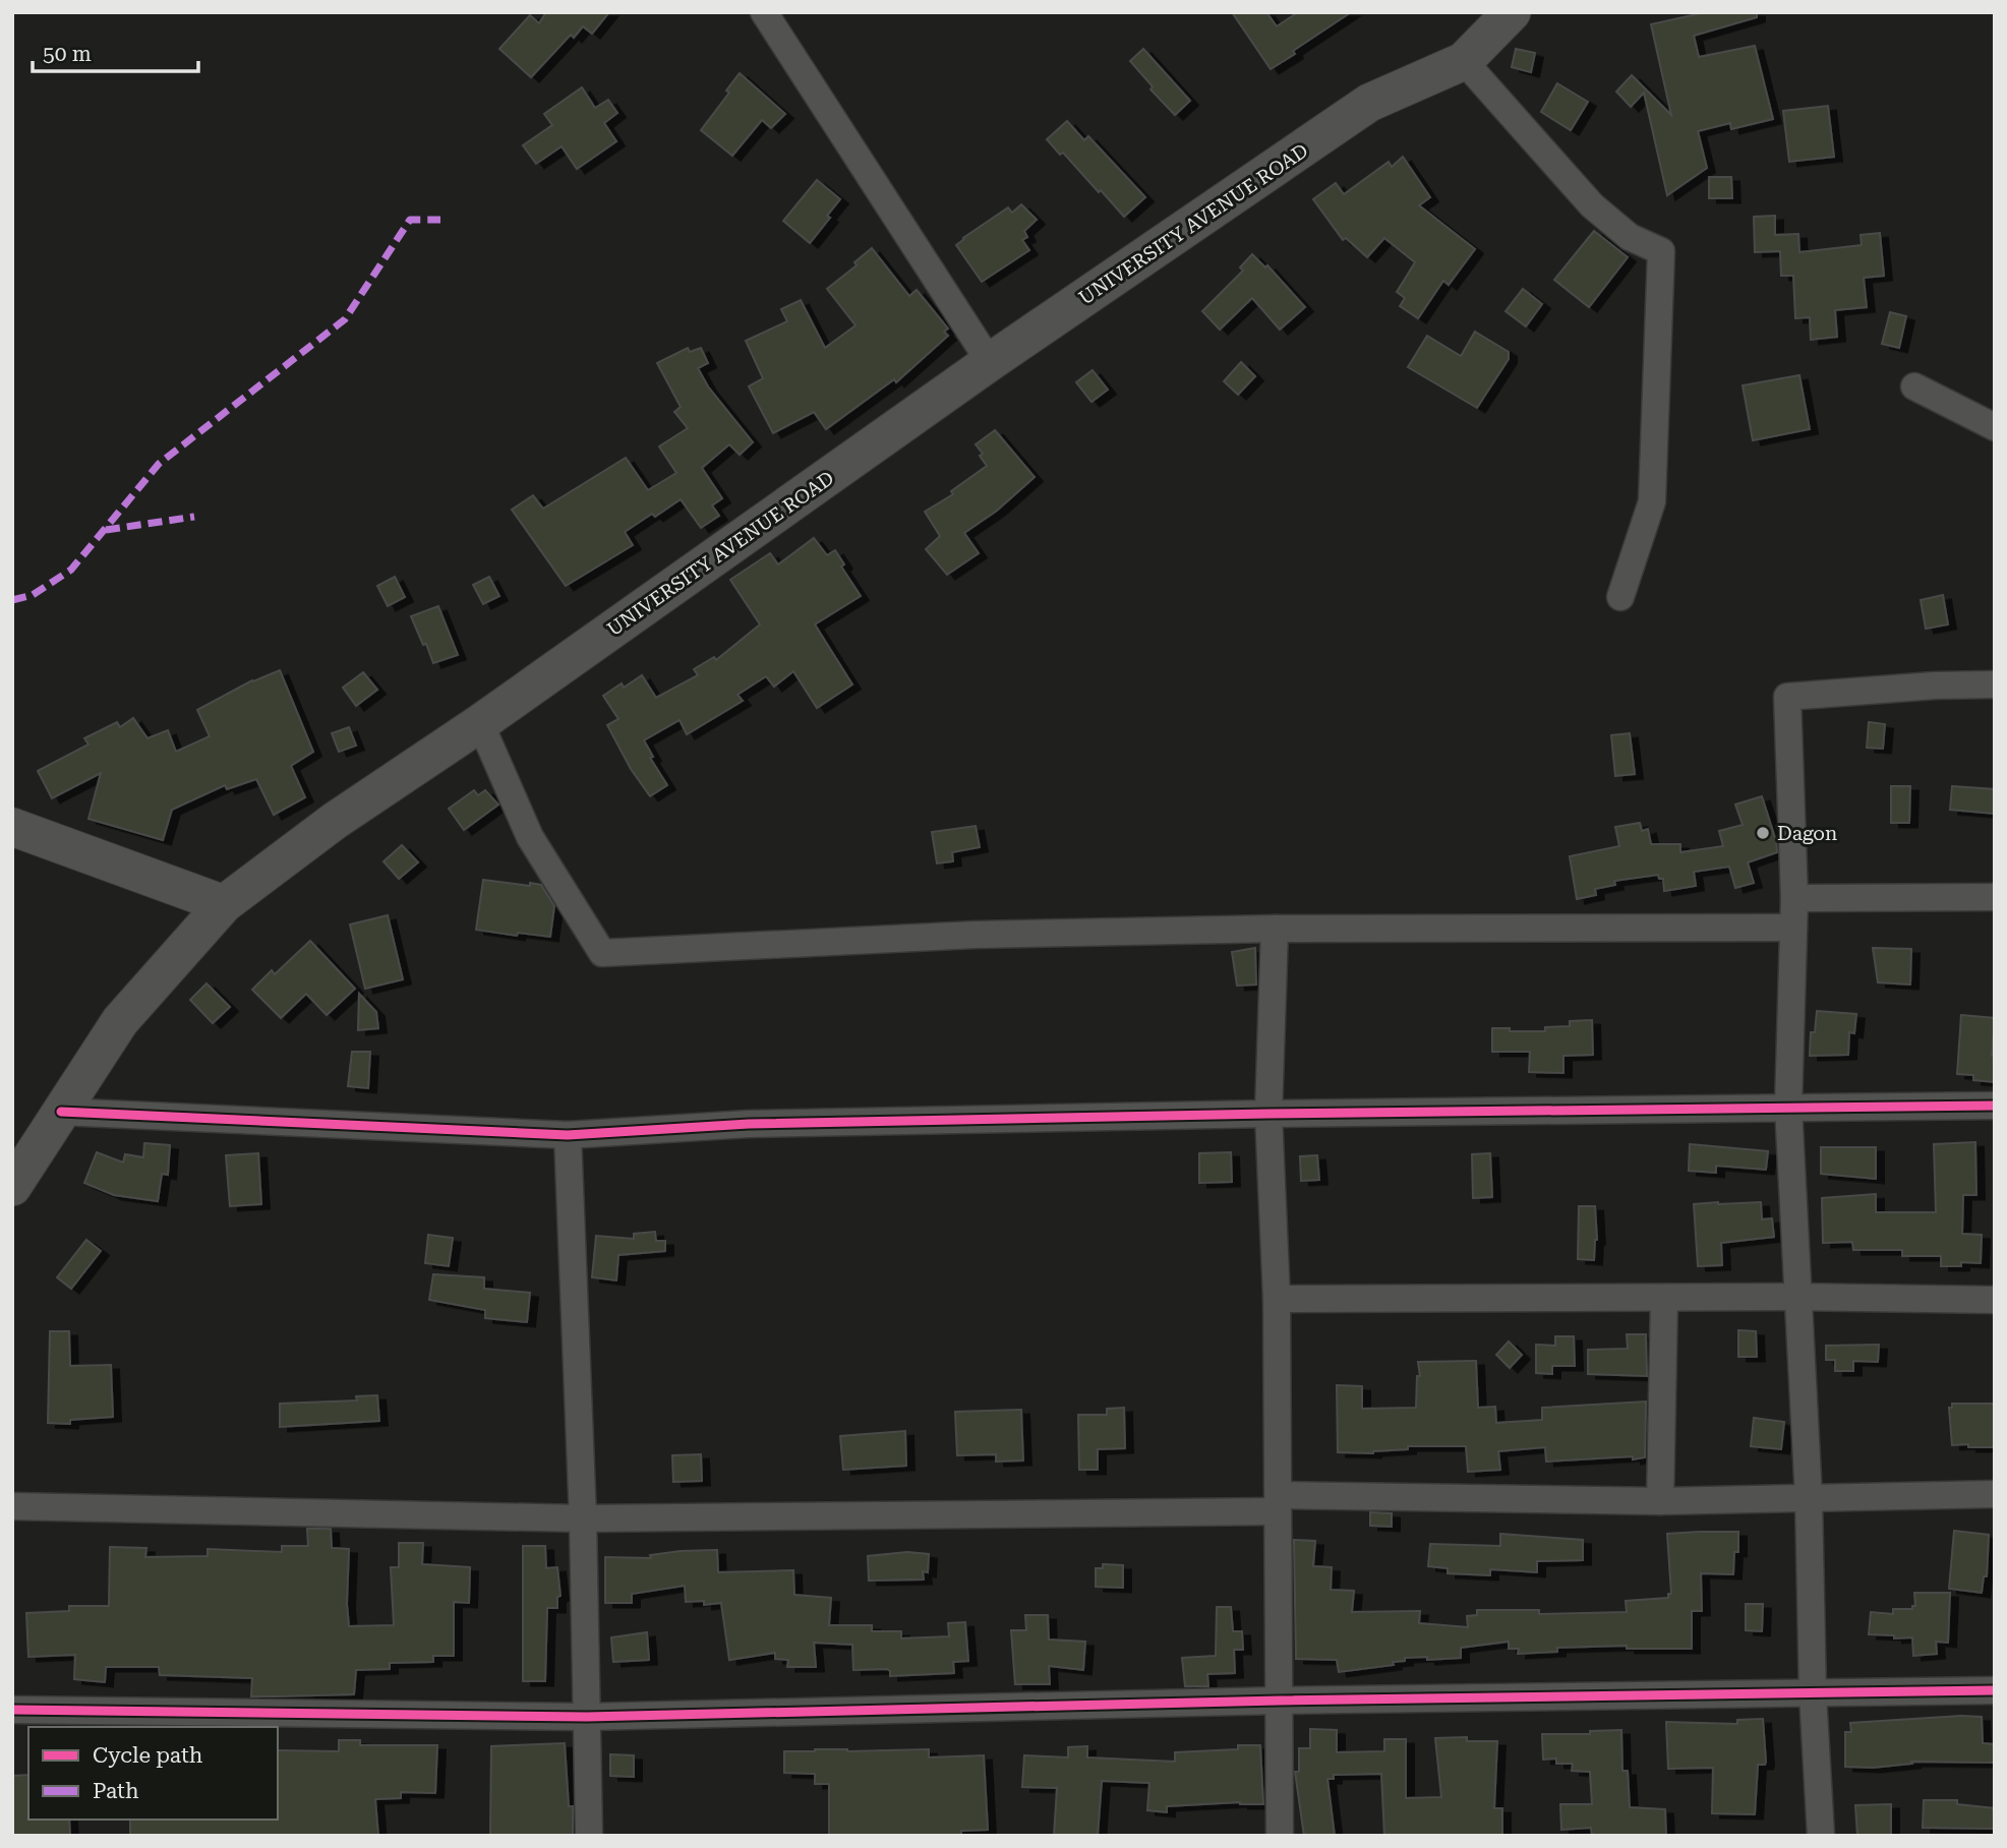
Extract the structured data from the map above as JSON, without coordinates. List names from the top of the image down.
{
  "streets": {
    "main road": ["UNIVERSITY AVENUE ROAD"]
  },
  "places": ["Dagon"],
  "legend": ["Cycle path", "Path"],
  "scale_bar": "50 m"
}
